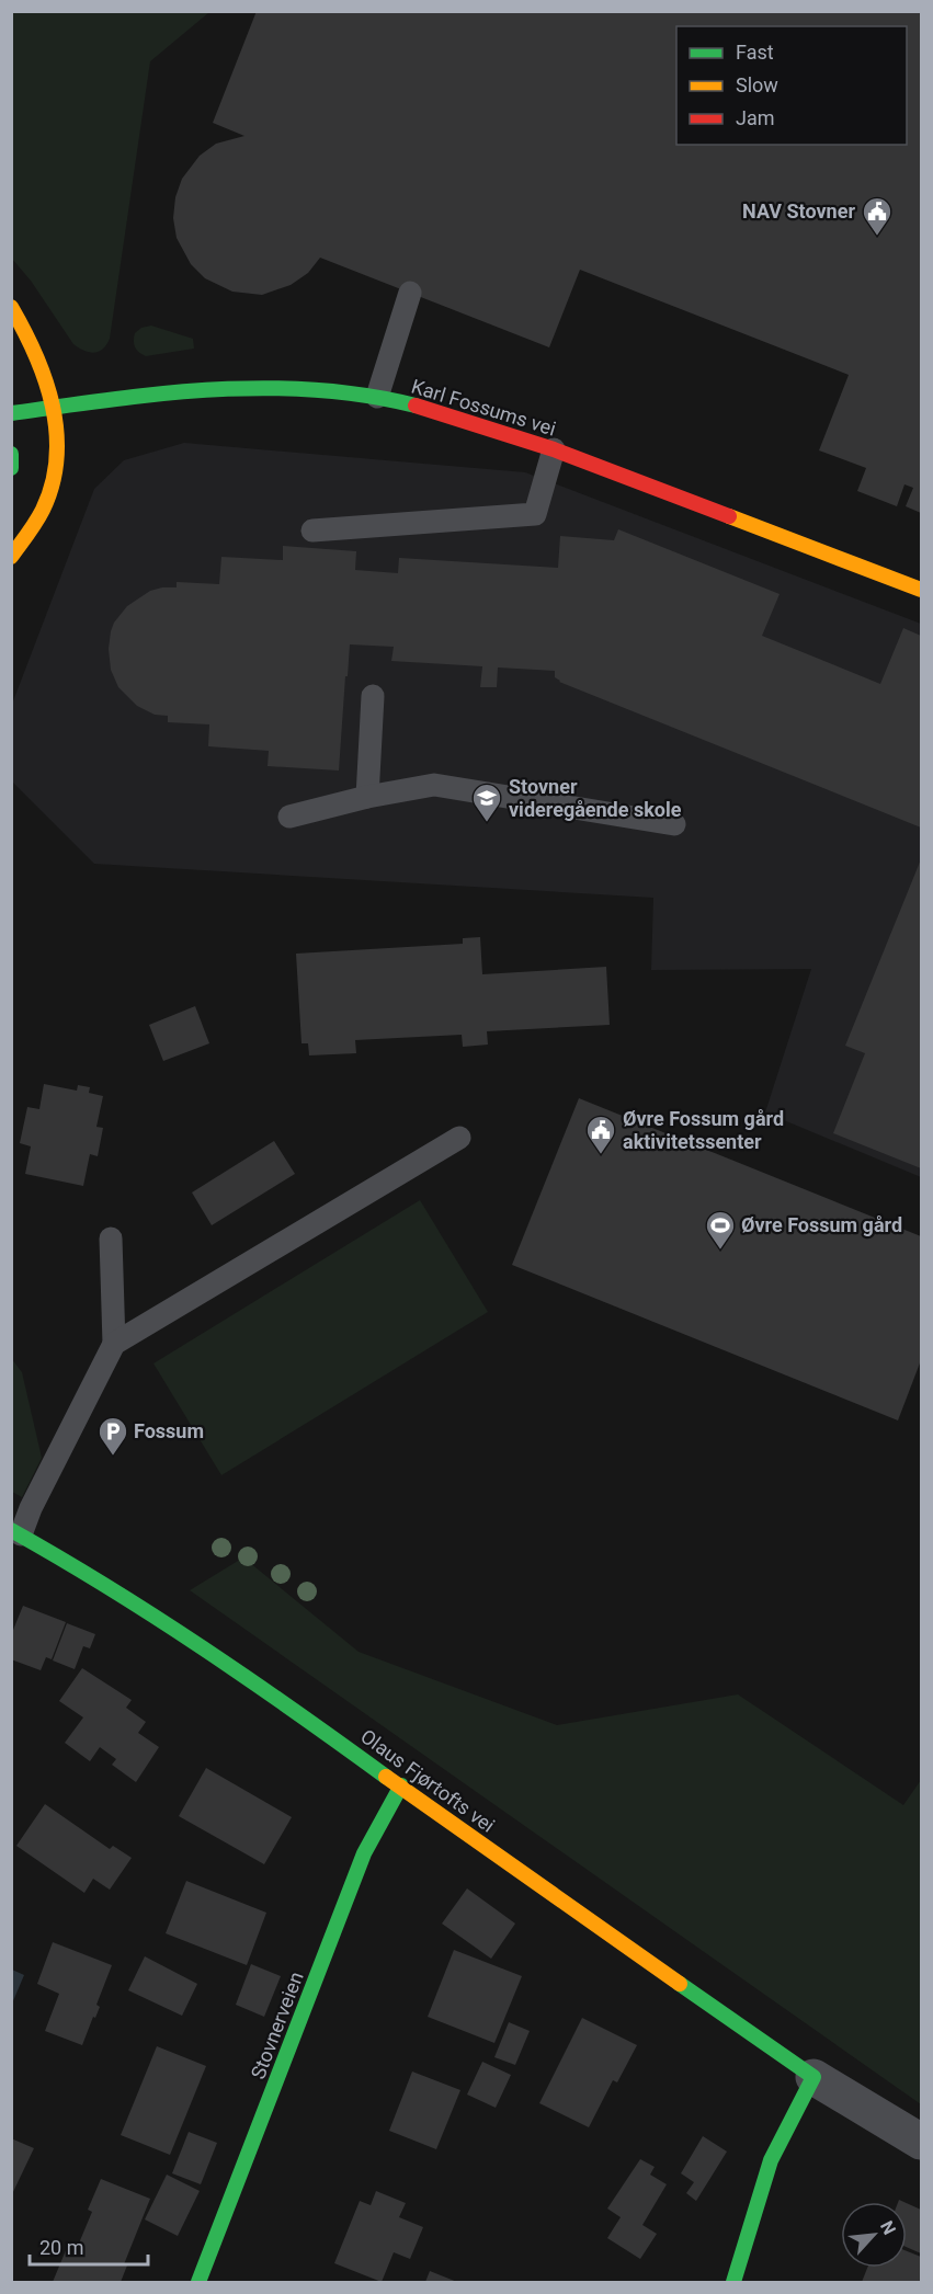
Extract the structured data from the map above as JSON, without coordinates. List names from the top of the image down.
{
  "streets": {
    "street": ["Karl Fossums vei", "Olaus Fjørtofts vei", "Stovnerveien"]
  },
  "crossings": [
    ["Olaus Fjørtofts vei", "Stovnerveien"]
  ],
  "places": {
    "public building": ["NAV Stovner", "Øvre Fossum gård aktivitetssenter"],
    "school or university": ["Stovner videregående skole"],
    "sports": ["Øvre Fossum gård"],
    "parking": ["Fossum"]
  },
  "legend": ["Fast", "Slow", "Jam"],
  "scale_bar": "20 m",
  "north": "top right"
}
